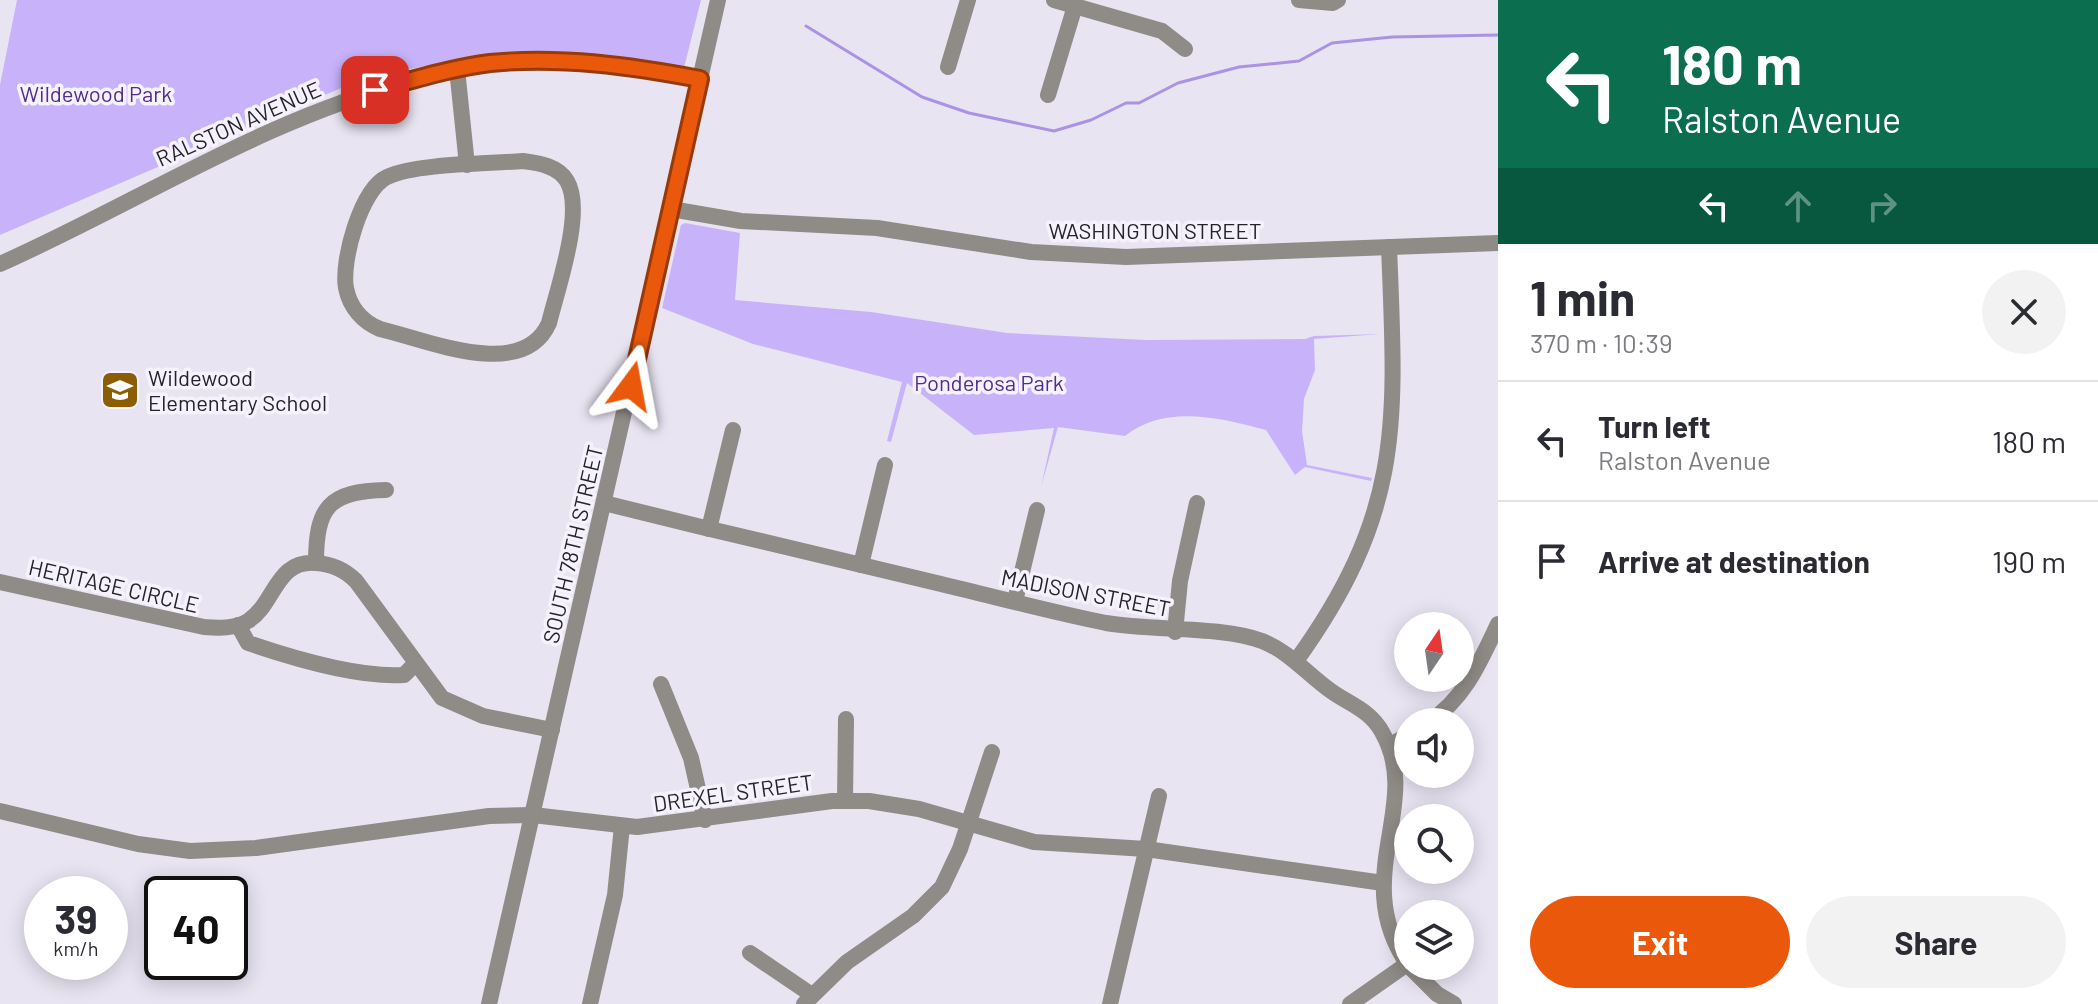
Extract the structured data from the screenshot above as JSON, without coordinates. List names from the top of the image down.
{
  "streets": {
    "street": [
      "RALSTON AVENUE",
      "WASHINGTON STREET",
      "SOUTH 78TH STREET",
      "HERITAGE CIRCLE",
      "MADISON STREET",
      "DREXEL STREET"
    ]
  },
  "crossings": [
    ["RALSTON AVENUE", "SOUTH 78TH STREET"],
    ["WASHINGTON STREET", "SOUTH 78TH STREET"],
    ["SOUTH 78TH STREET", "MADISON STREET"],
    ["SOUTH 78TH STREET", "DREXEL STREET"],
    ["MADISON STREET", "DREXEL STREET"]
  ],
  "parks": ["Wildewood Park", "Ponderosa Park"],
  "places": {
    "school or university": ["Wildewood Elementary School"]
  },
  "north": "top",
  "page": {
    "turn": ["180 m", "Ralston Avenue"],
    "heading": ["1 min", "370 m · 10:39"],
    "list": [
      {
        "name": "Turn left",
        "note": "Ralston Avenue",
        "value": "180 m"
      },
      {
        "name": "Arrive at destination",
        "value": "190 m"
      }
    ],
    "speed": "39 km/h",
    "limit": "40",
    "buttons": ["Exit", "Share"]
  }
}
